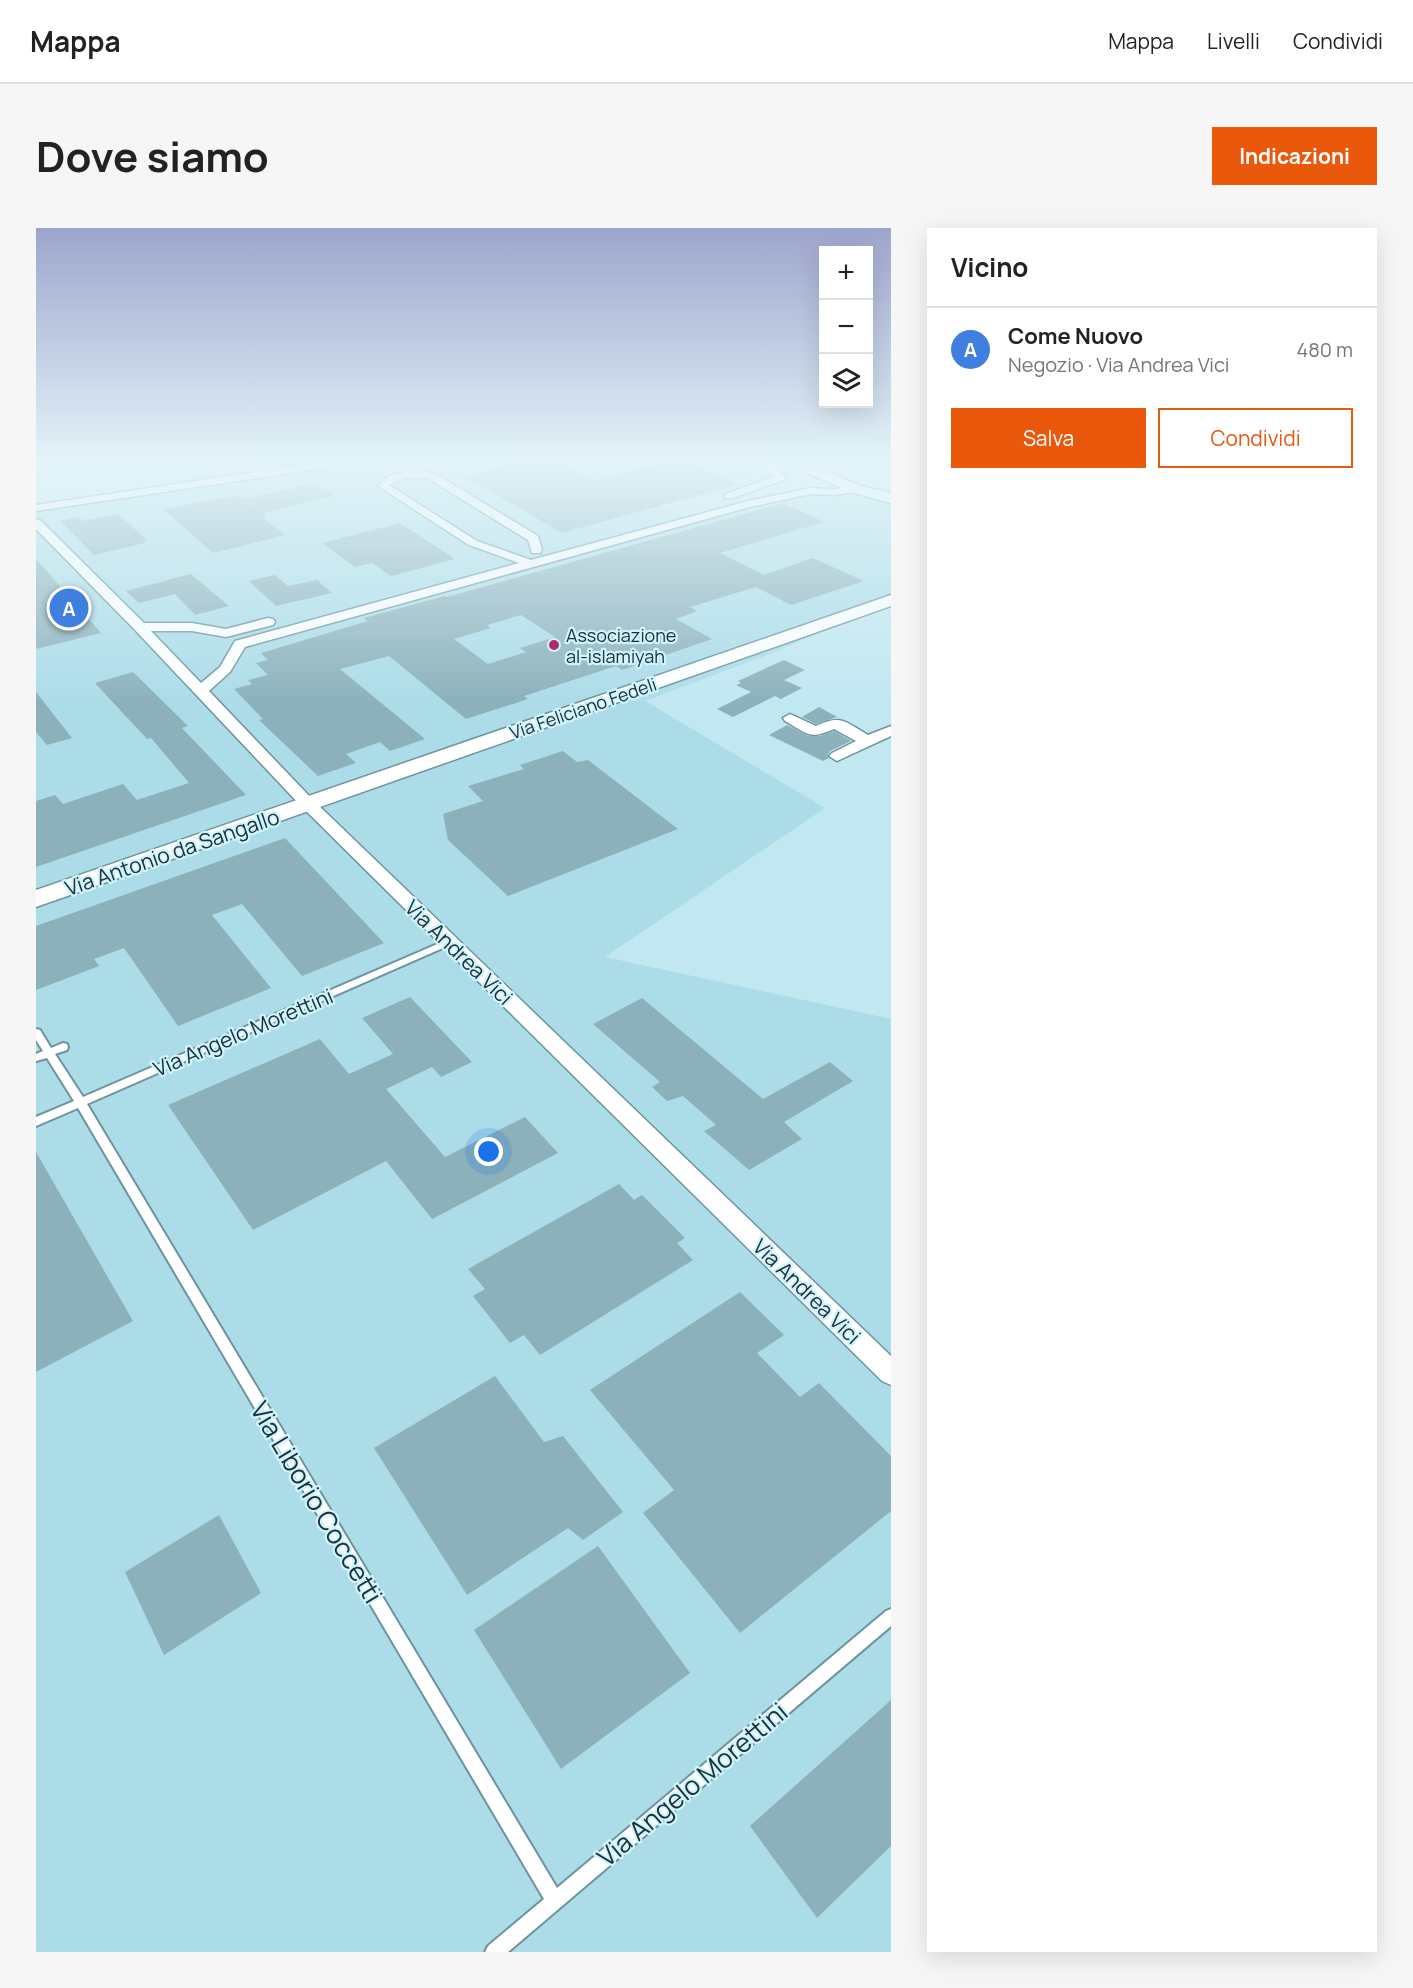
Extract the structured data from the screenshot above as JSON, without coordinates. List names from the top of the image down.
{
  "streets": {
    "street": ["Via Feliciano Fedeli", "Via Antonio da Sangallo", "Via Andrea Vici"],
    "lane": ["Via Angelo Morettini", "Via Liborio Coccetti"]
  },
  "crossings": [
    ["Via Feliciano Fedeli", "Via Antonio da Sangallo"],
    ["Via Feliciano Fedeli", "Via Andrea Vici"],
    ["Via Antonio da Sangallo", "Via Andrea Vici"],
    ["Via Andrea Vici", "Via Angelo Morettini"],
    ["Via Angelo Morettini", "Via Liborio Coccetti"]
  ],
  "places": ["Associazione al-islamiyah"],
  "page": {
    "header": "Mappa",
    "nav": ["Mappa", "Livelli", "Condividi"],
    "title": "Dove siamo",
    "buttons": [
      "Indicazioni",
      ["Salva", "Condividi"]
    ],
    "heading": "Vicino",
    "map_buttons": ["+", "−"],
    "list": [
      {
        "mark": "A",
        "name": "Come Nuovo",
        "note": "Negozio · Via Andrea Vici",
        "value": "480 m"
      }
    ],
    "pins": "A"
  }
}
